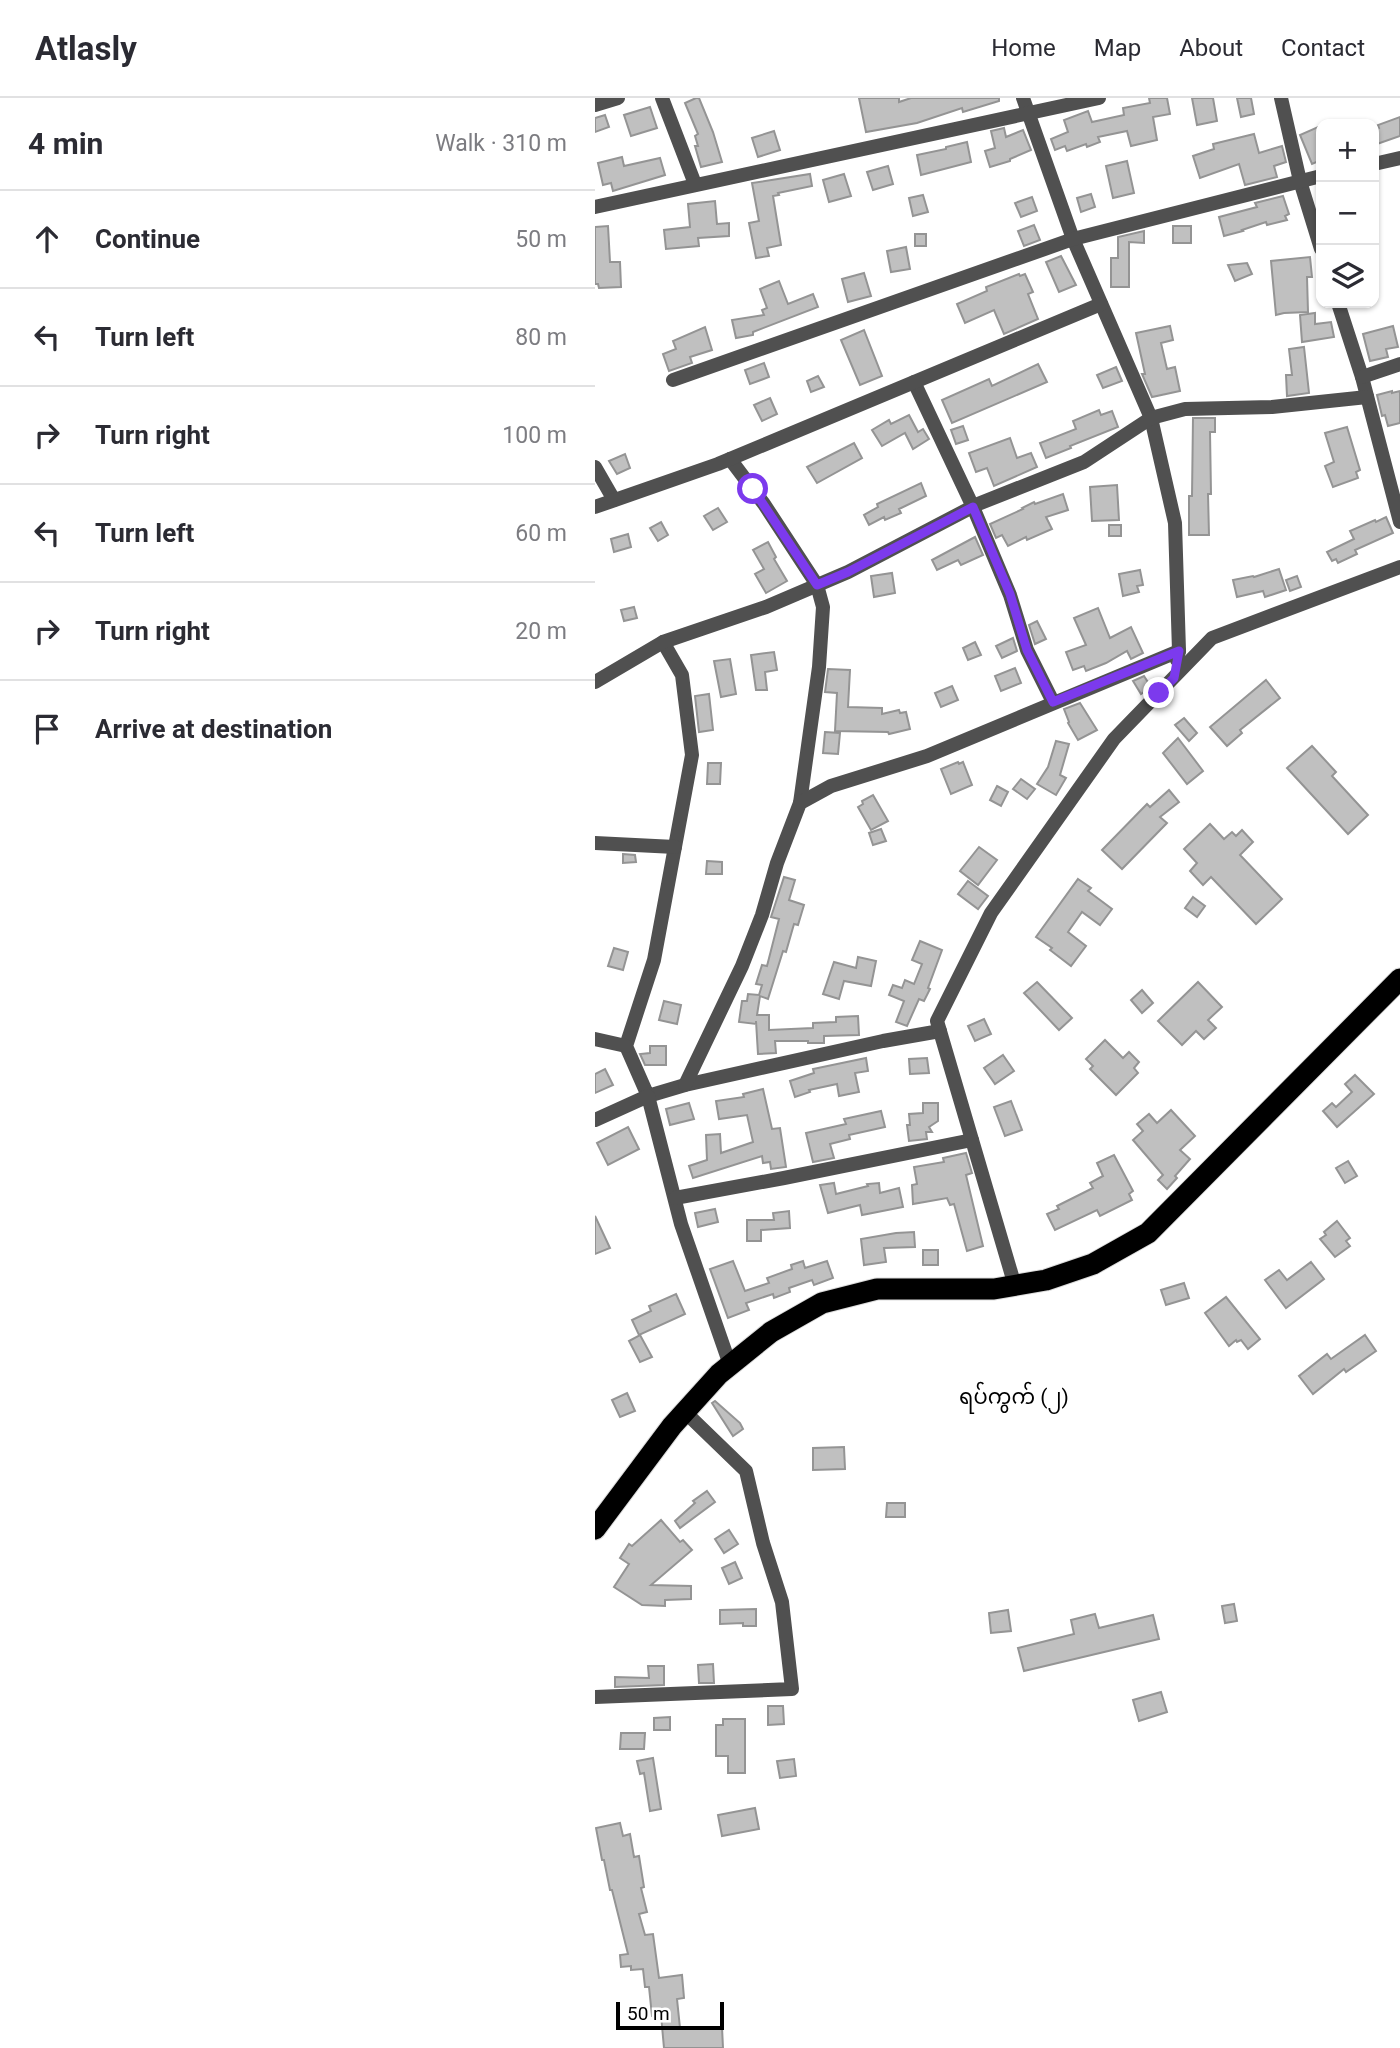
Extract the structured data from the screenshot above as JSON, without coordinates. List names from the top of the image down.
{
  "districts": ["ရပ်ကွက် (၂)"],
  "scale_bar": "50 m",
  "page": {
    "header": "Atlasly",
    "nav": [
      "Home",
      "Map",
      "About",
      "Contact"
    ],
    "heading": ["4 min", "Walk · 310 m"],
    "map_buttons": ["+", "−"],
    "list": [
      ["Continue", "50 m"],
      ["Turn left", "80 m"],
      ["Turn right", "100 m"],
      ["Turn left", "60 m"],
      ["Turn right", "20 m"],
      "Arrive at destination"
    ],
    "scale": "50 m"
  }
}
